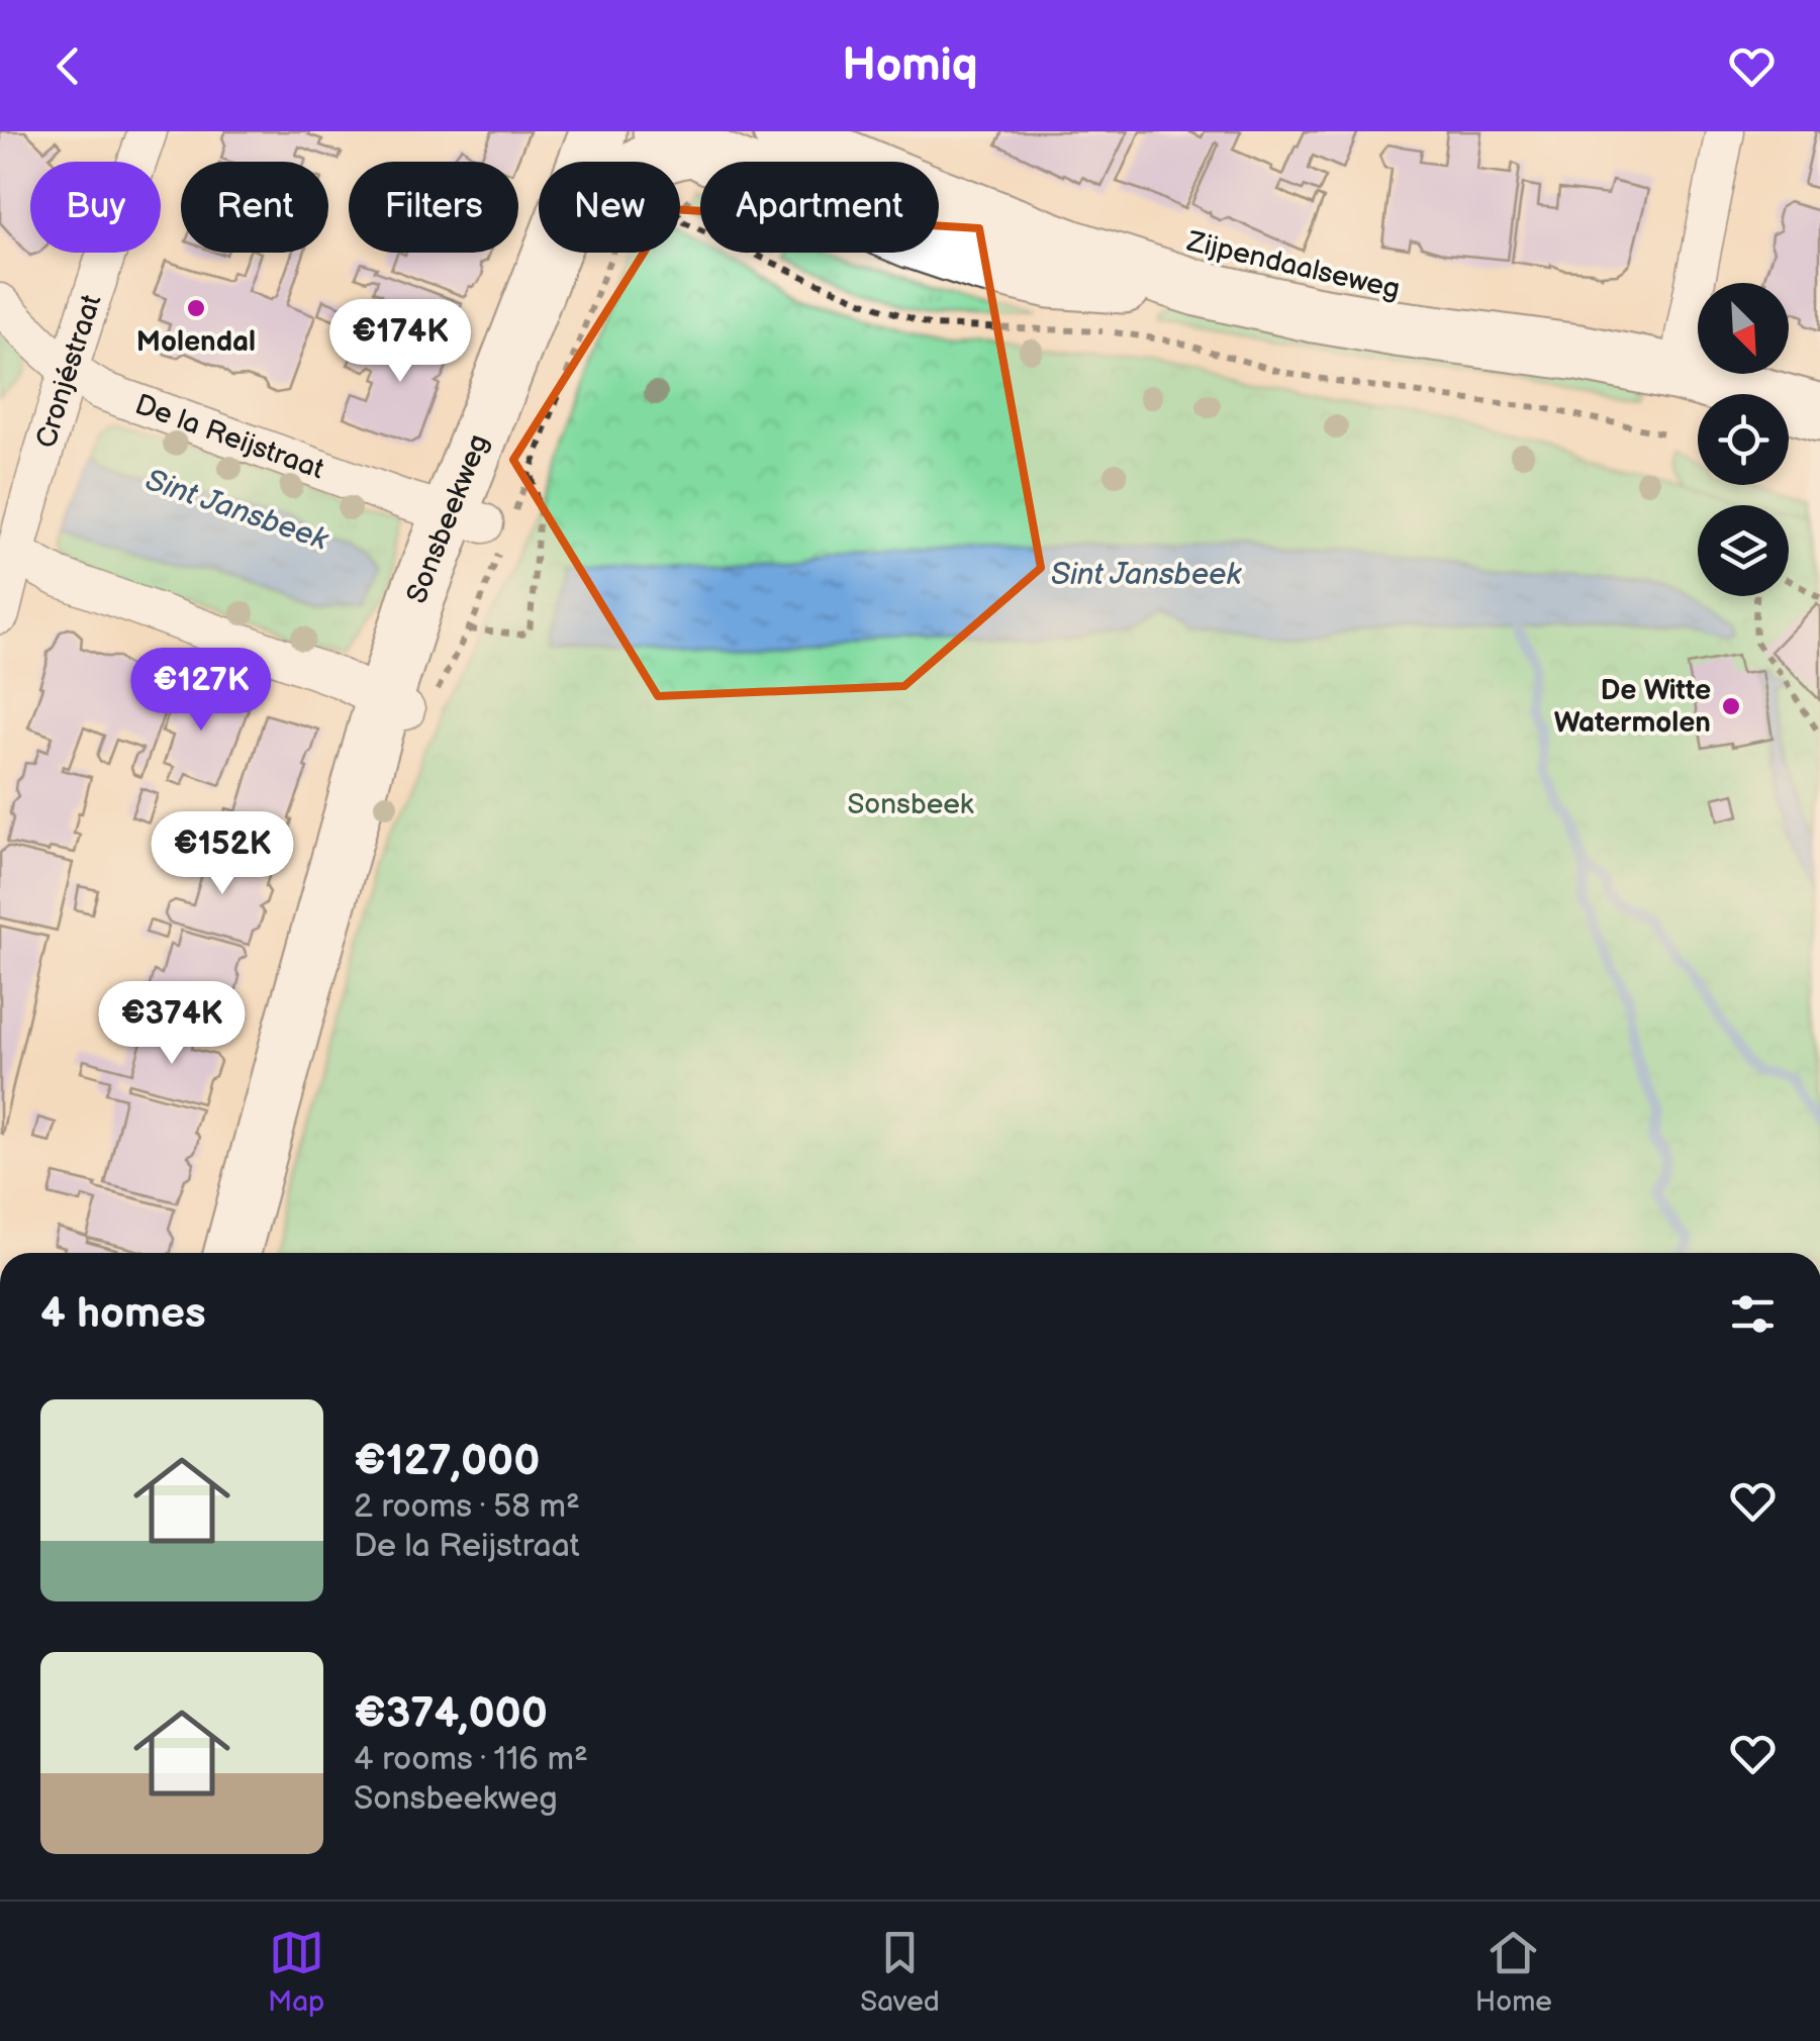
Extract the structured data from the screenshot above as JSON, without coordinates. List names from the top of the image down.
{
  "streets": {
    "main road": ["Zijpendaalseweg", "Sonsbeekweg"],
    "street": ["Cronjéstraat", "De la Reijstraat"]
  },
  "crossings": [
    ["Zijpendaalseweg", "Sonsbeekweg"],
    ["Cronjéstraat", "De la Reijstraat"],
    ["De la Reijstraat", "Sonsbeekweg"]
  ],
  "water": ["Sint Jansbeek"],
  "parks": ["Sonsbeek"],
  "places": ["Molendal", "De Witte Watermolen"],
  "north": "bottom right",
  "page": {
    "header": "Homiq",
    "chip": [
      "Buy",
      "Rent",
      "Filters",
      "New",
      "Apartment"
    ],
    "price": [
      "€174K",
      "€127K",
      "€152K",
      "€374K"
    ],
    "heading": "4 homes",
    "list": [
      {
        "name": "€127,000",
        "note": "2 rooms · 58 m² · De la Reijstraat"
      },
      {
        "name": "€374,000",
        "note": "4 rooms · 116 m² · Sonsbeekweg"
      }
    ],
    "tabs": ["Map", "Saved", "Home"]
  }
}
